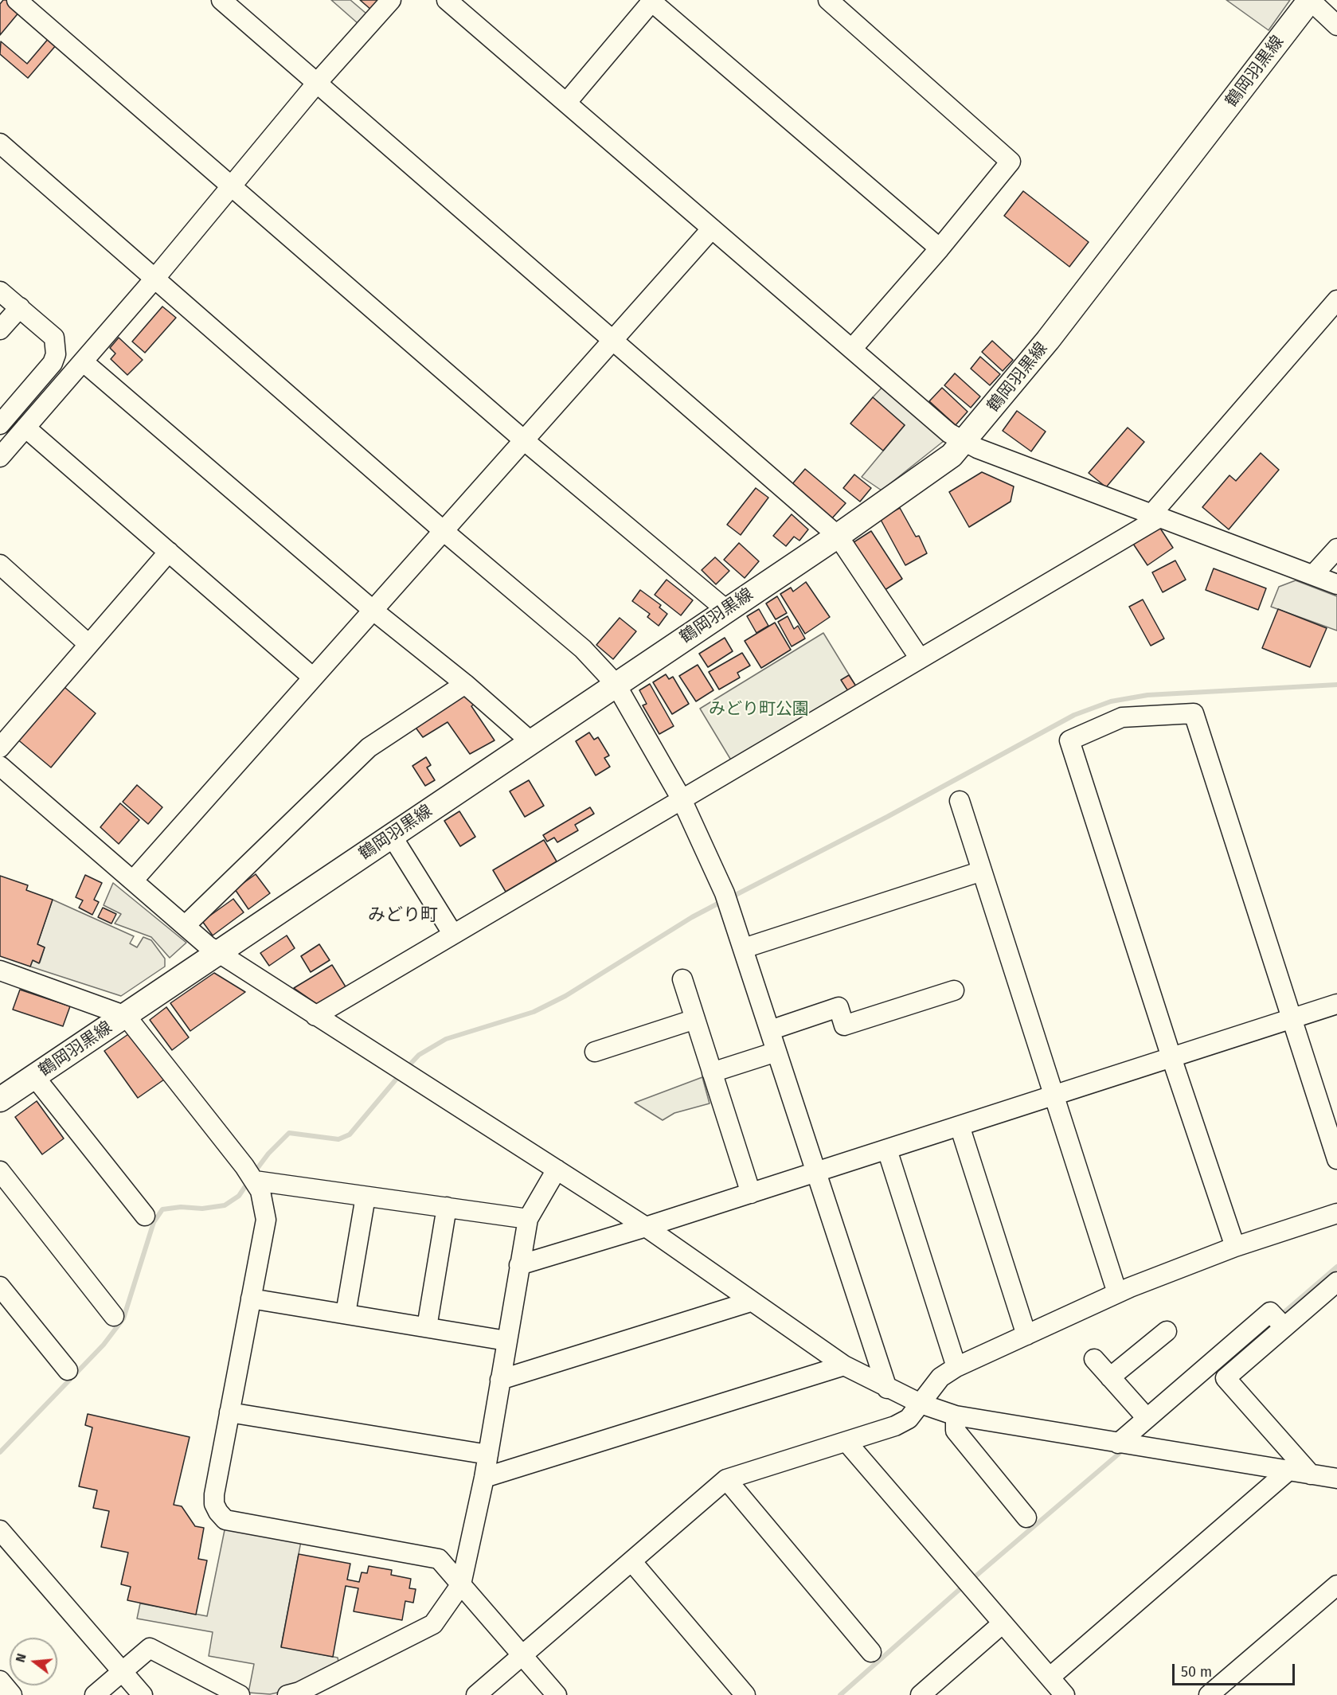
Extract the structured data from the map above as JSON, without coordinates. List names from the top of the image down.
{
  "streets": {
    "main road": ["鶴岡羽黒線"]
  },
  "districts": ["みどり町"],
  "parks": ["みどり町公園"],
  "scale_bar": "50 m",
  "north": "left"
}
